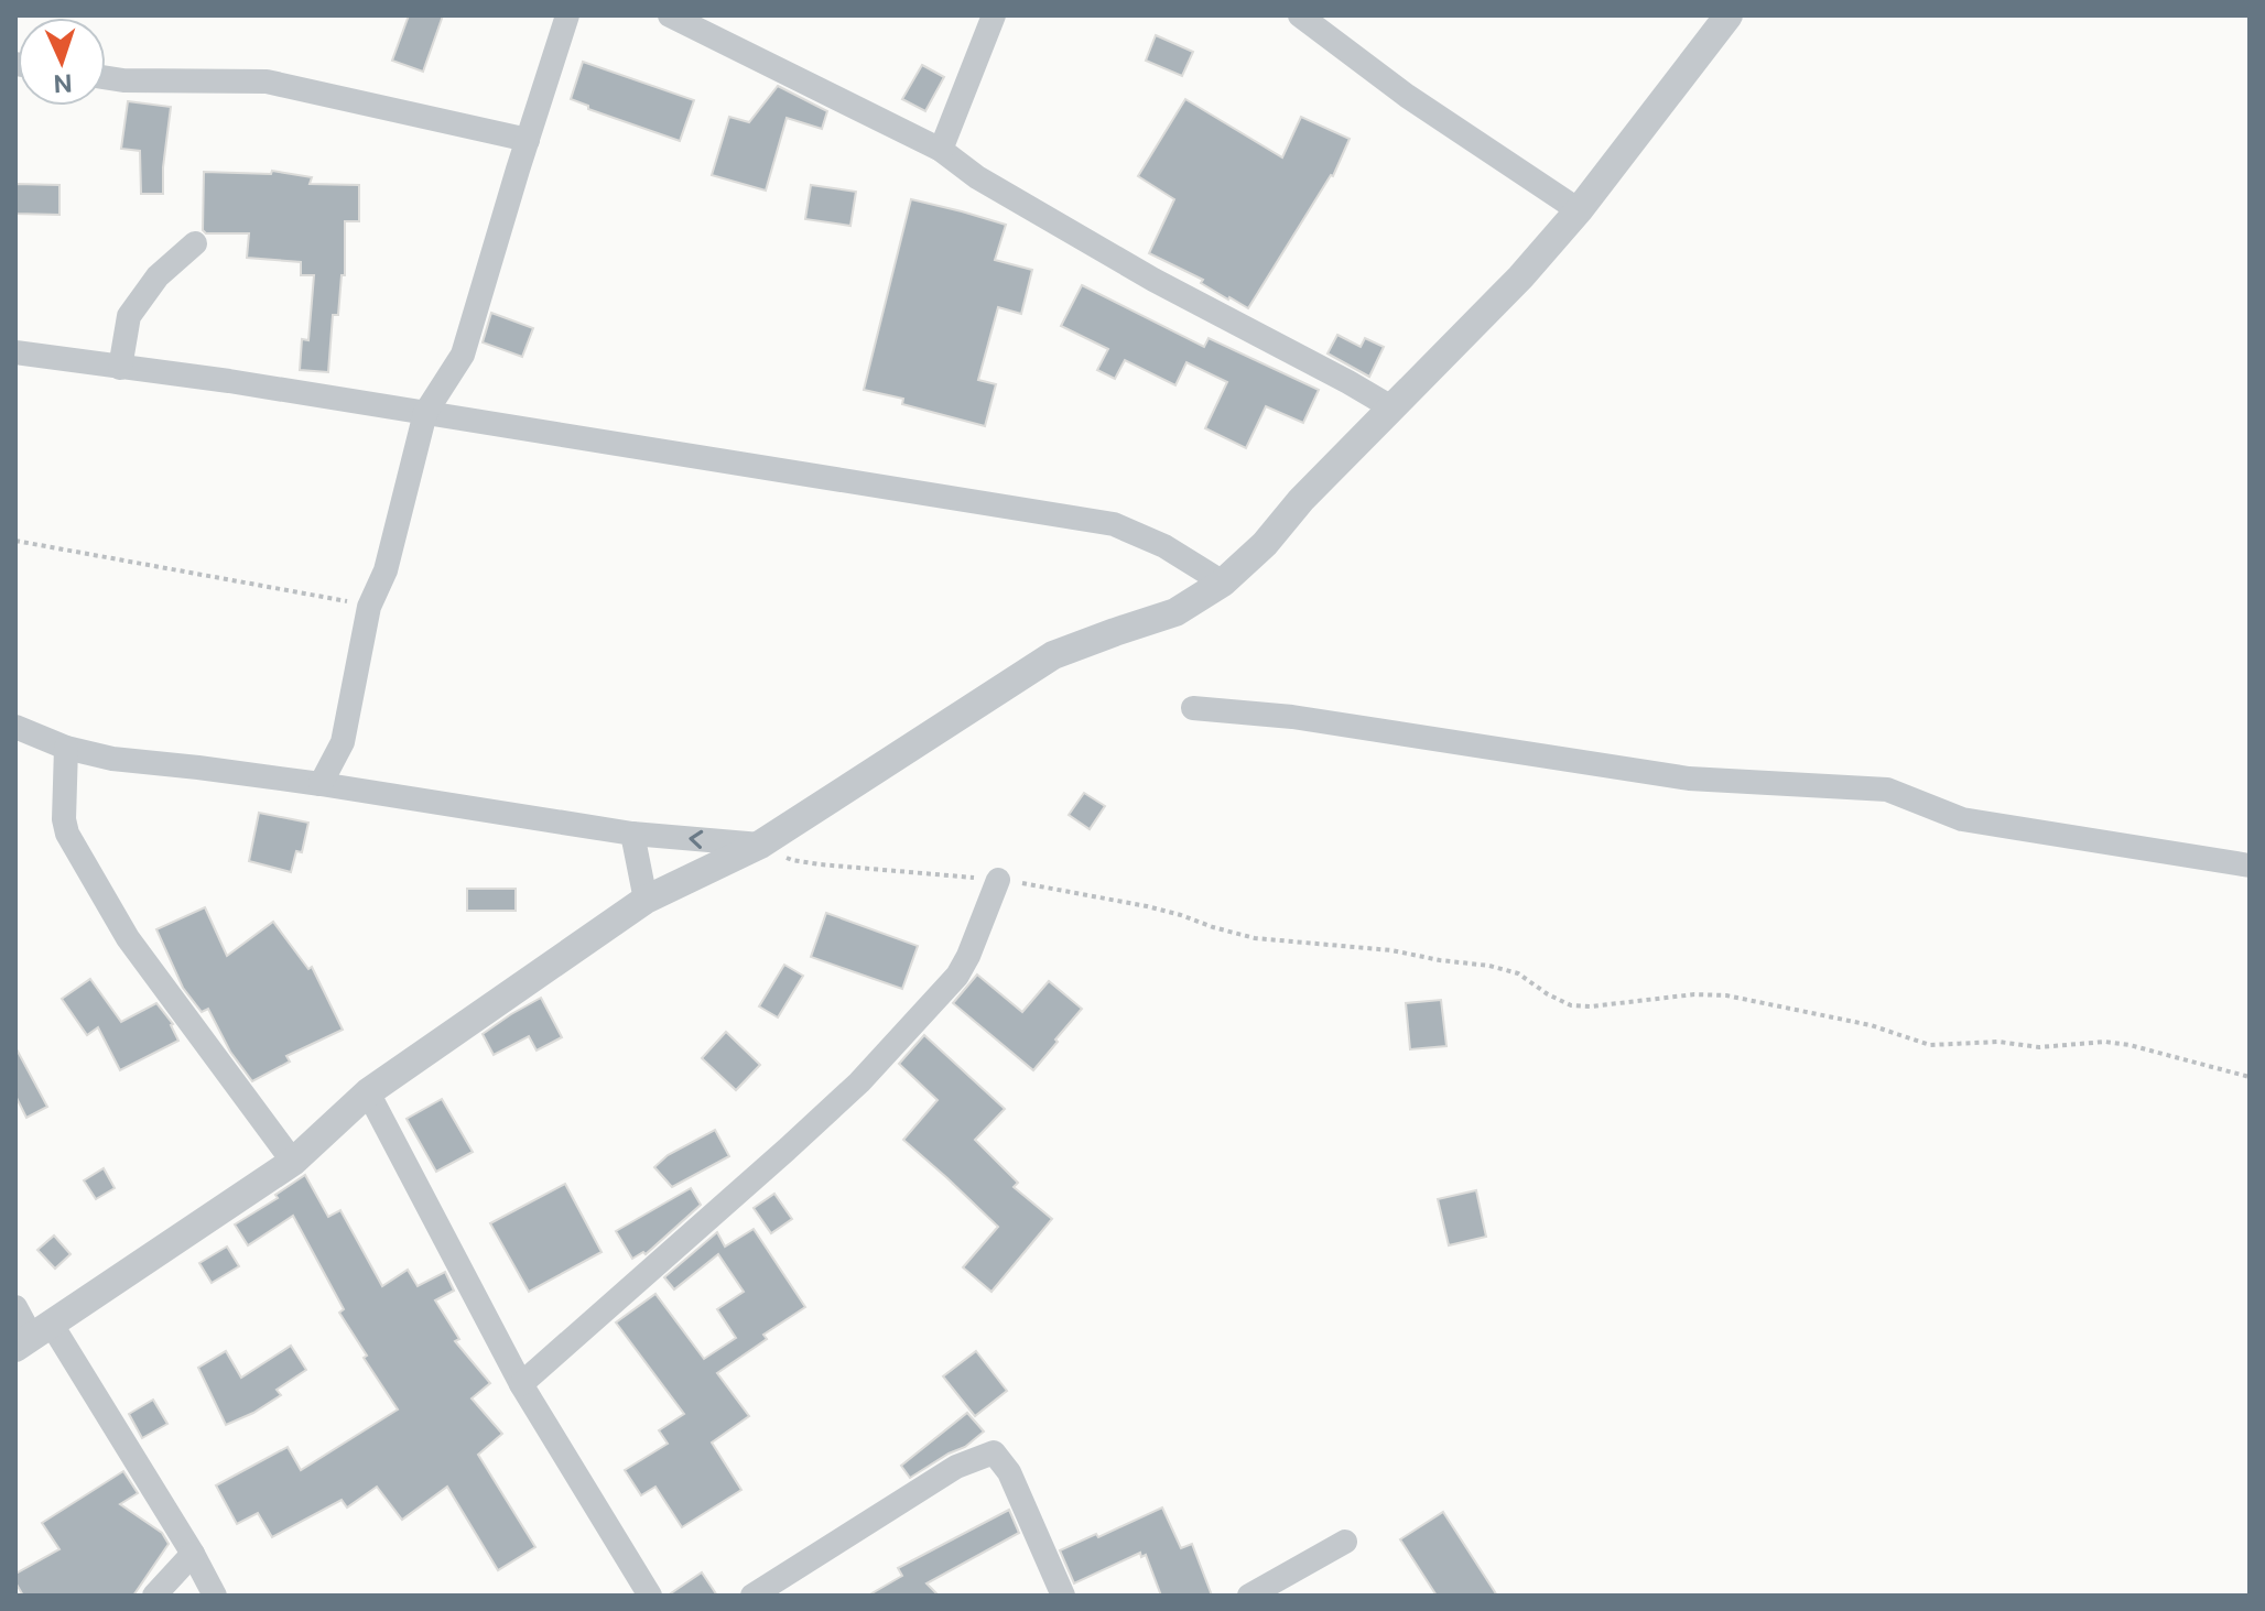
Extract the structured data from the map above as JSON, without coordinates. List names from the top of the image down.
{
  "north": "bottom"
}
